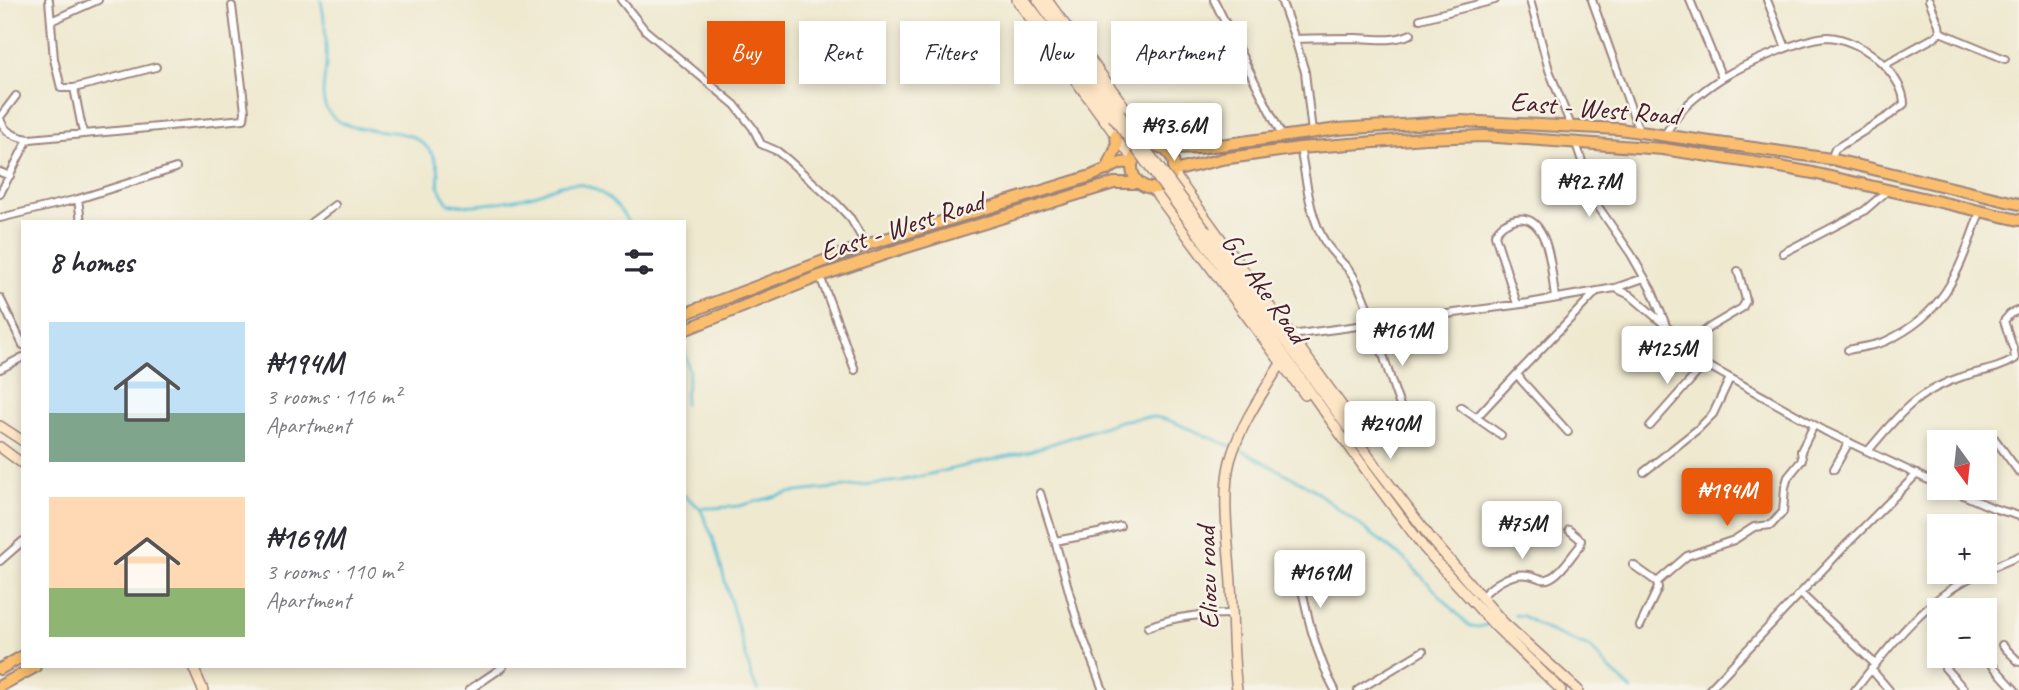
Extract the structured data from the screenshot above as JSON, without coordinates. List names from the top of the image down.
{
  "streets": {
    "main road": ["East - West Road", "Eliozu road"]
  },
  "north": "bottom",
  "page": {
    "chip": [
      "Buy",
      "Rent",
      "Filters",
      "New",
      "Apartment"
    ],
    "price": [
      "₦93.6M",
      "₦92.7M",
      "₦161M",
      "₦125M",
      "₦240M",
      "₦194M",
      "₦75M",
      "₦169M"
    ],
    "heading": "8 homes",
    "list": [
      {
        "name": "₦194M",
        "note": "3 rooms · 116 m² · Apartment"
      },
      {
        "name": "₦169M",
        "note": "3 rooms · 110 m² · Apartment"
      }
    ],
    "map_buttons": ["+", "−"]
  }
}
